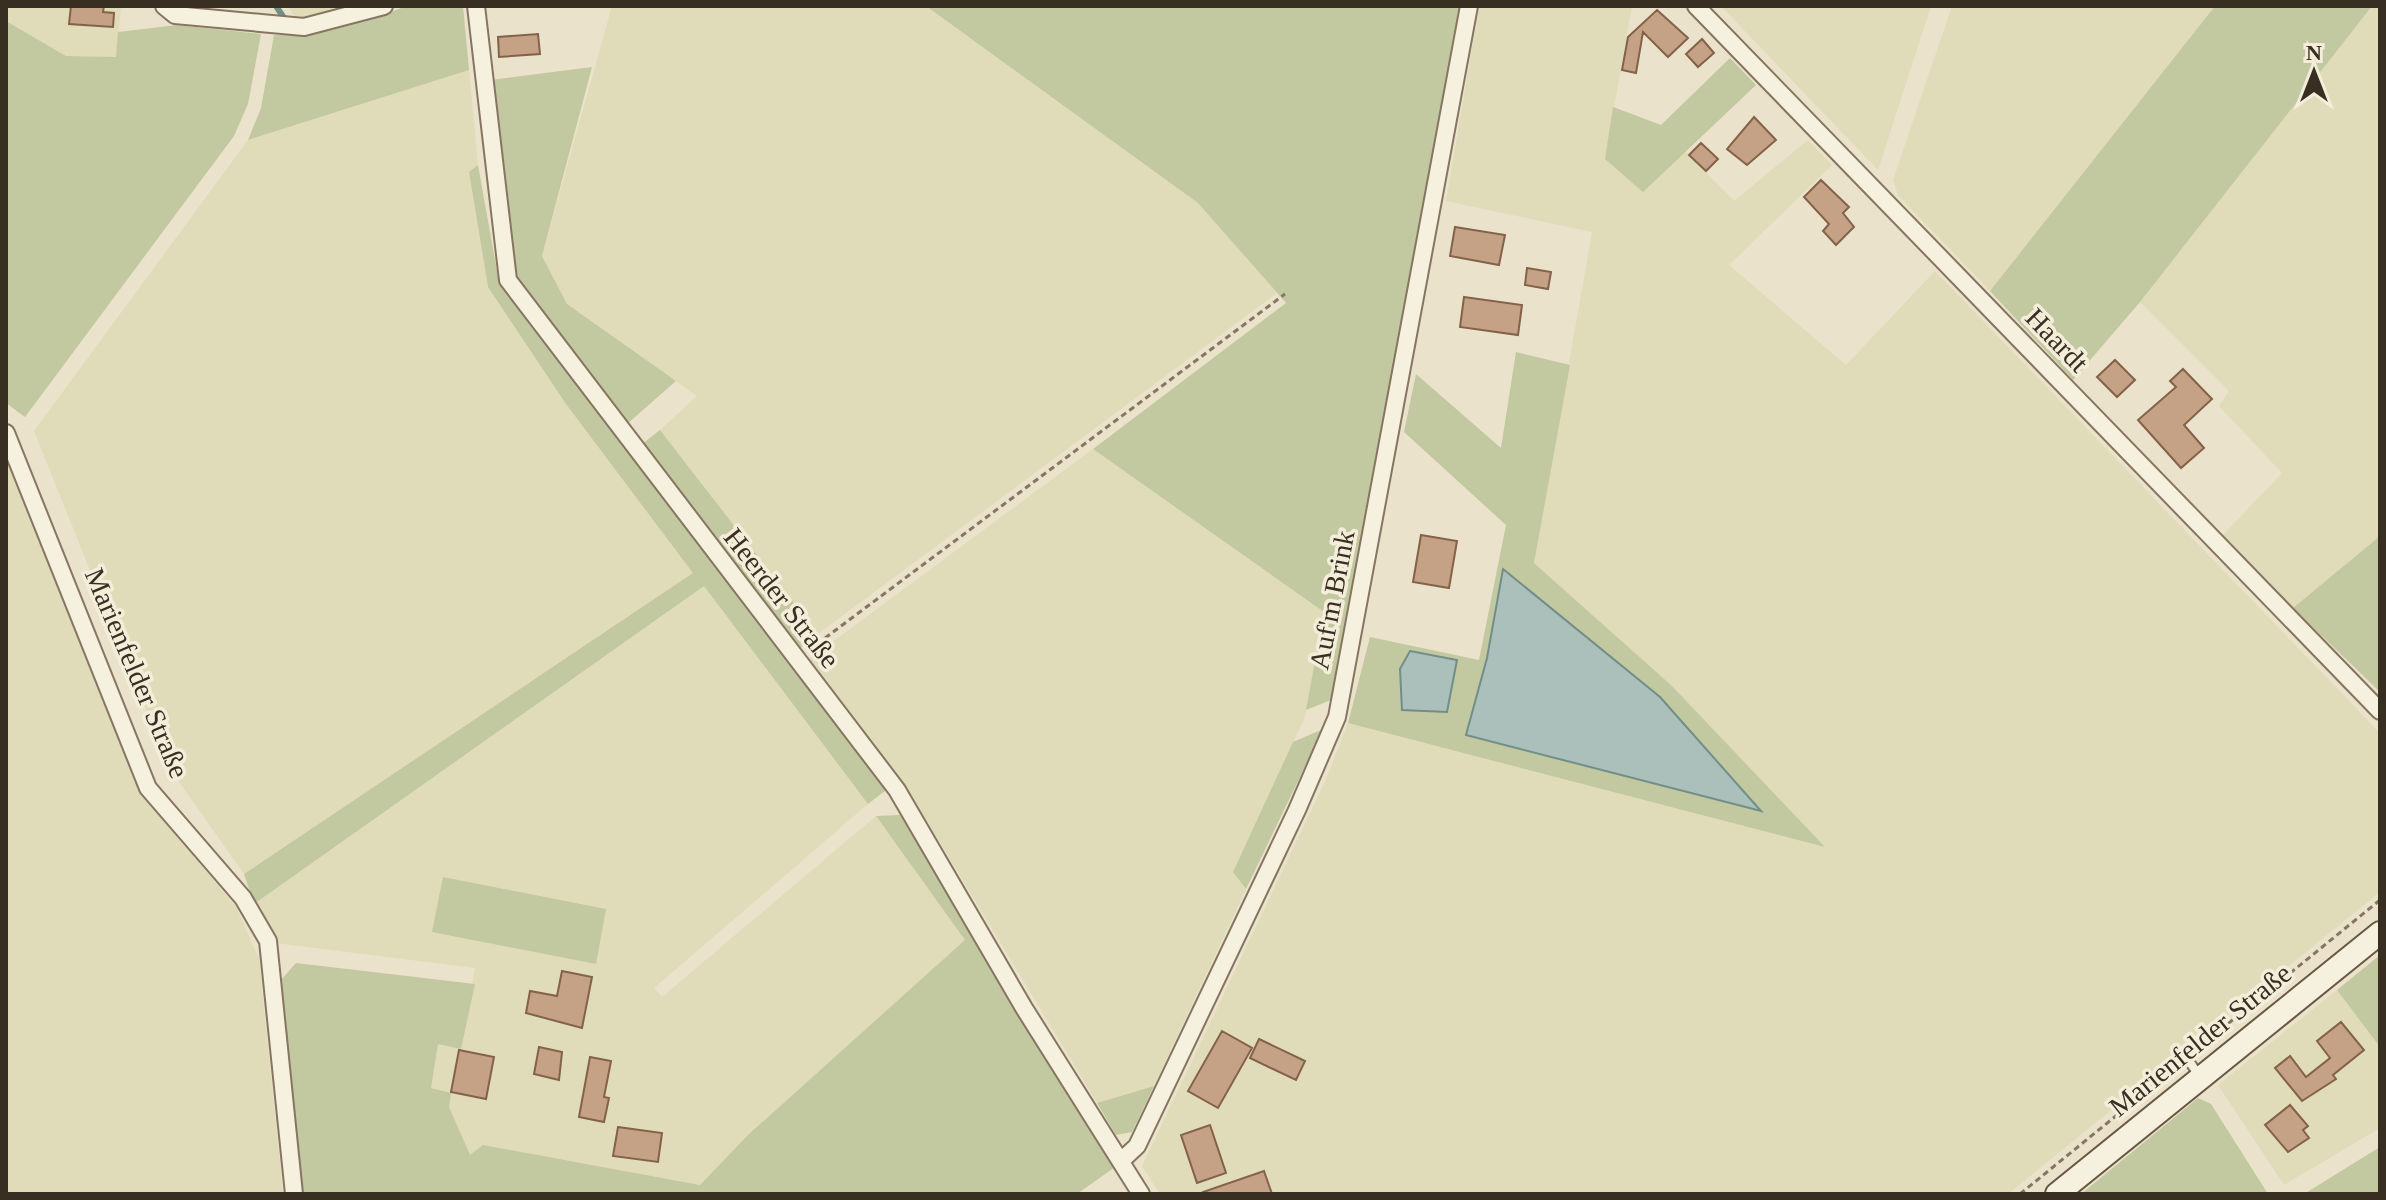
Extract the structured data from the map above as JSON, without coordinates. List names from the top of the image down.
{
  "streets": {
    "main road": ["Marienfelder Straße"],
    "street": ["Haardt", "Heerder Straße", "Auf'm Brink"]
  },
  "crossings": [
    ["Heerder Straße", "Auf'm Brink"]
  ],
  "north": "top"
}
